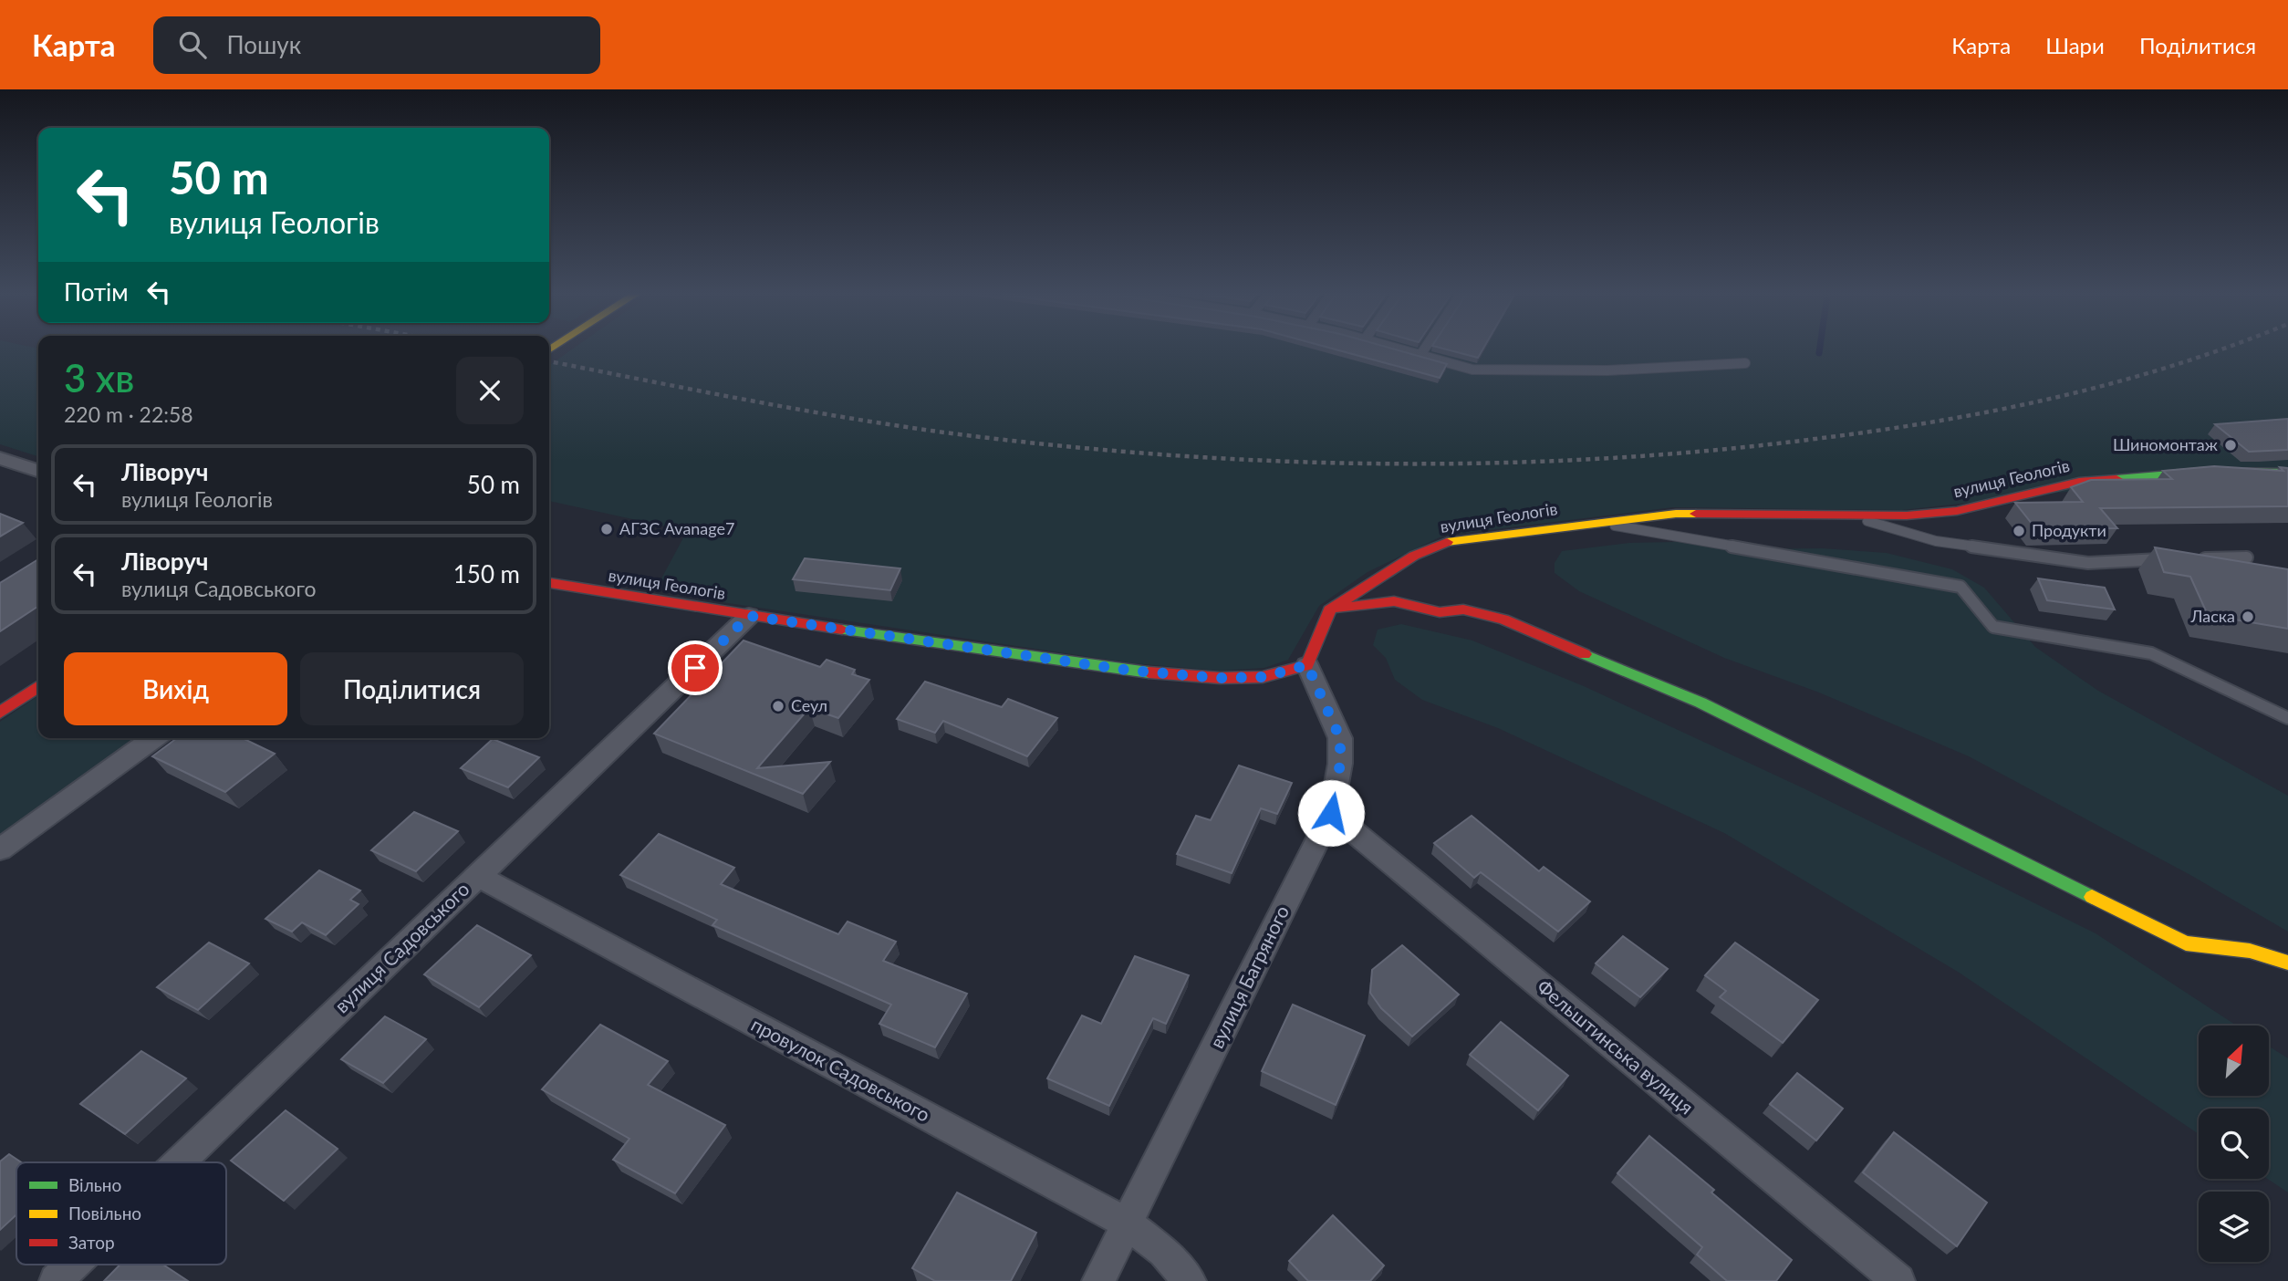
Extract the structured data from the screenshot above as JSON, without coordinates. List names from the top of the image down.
{
  "streets": {
    "street": [
      "вулиця Геологів",
      "вулиця Садовського",
      "вулиця Багряного",
      "Фельштинська вулиця",
      "провулок Садовського"
    ]
  },
  "crossings": [
    ["вулиця Геологів", "вулиця Садовського"],
    ["вулиця Геологів", "вулиця Багряного"],
    ["вулиця Садовського", "провулок Садовського"],
    ["вулиця Багряного", "Фельштинська вулиця"],
    ["вулиця Багряного", "провулок Садовського"]
  ],
  "places": [
    "Шиномонтаж",
    "АГЗС Avanage7",
    "Продукти",
    "Ласка",
    "Сеул"
  ],
  "legend": ["Вільно", "Повільно", "Затор"],
  "north": "top right",
  "page": {
    "header": "Карта",
    "search": "Пошук",
    "nav": ["Карта", "Шари", "Поділитися"],
    "turn": ["50 m", "вулиця Геологів"],
    "then": "Потім",
    "heading": ["3 хв", "220 m · 22:58"],
    "list": [
      {
        "name": "Ліворуч",
        "note": "вулиця Геологів",
        "value": "50 m"
      },
      {
        "name": "Ліворуч",
        "note": "вулиця Садовського",
        "value": "150 m"
      }
    ],
    "buttons": ["Вихід", "Поділитися"]
  }
}
